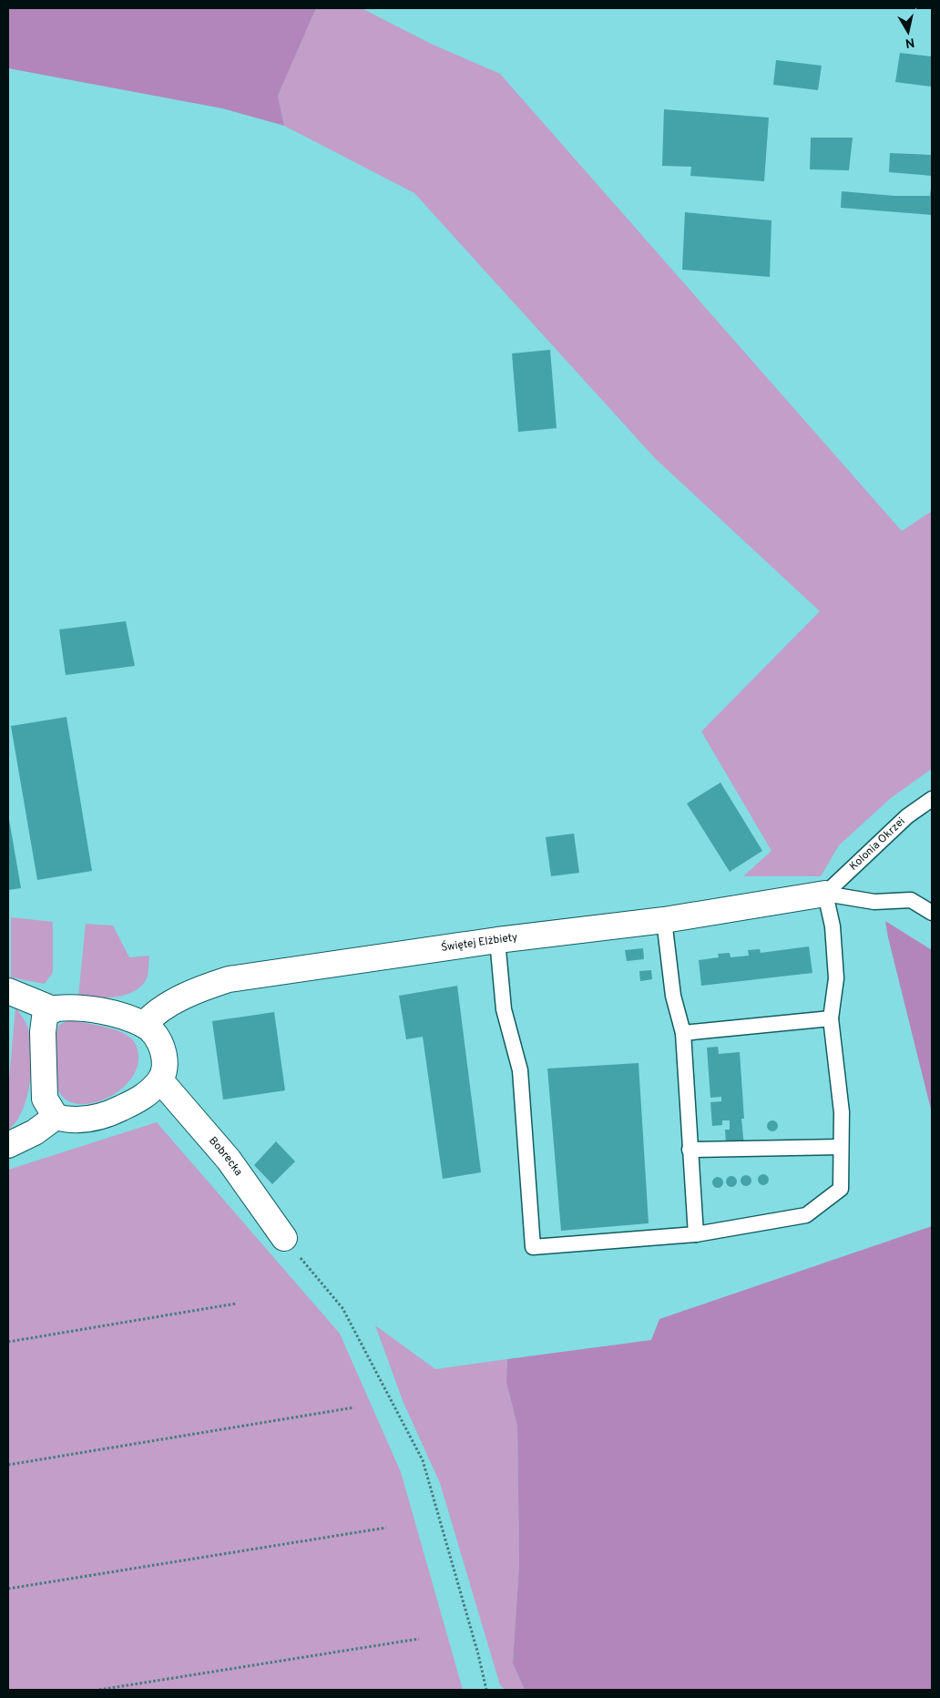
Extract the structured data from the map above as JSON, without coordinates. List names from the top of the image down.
{
  "streets": {
    "street": ["Świętej Elżbiety", "Bobrecka"],
    "lane": ["Kolonia Okrzei"]
  },
  "crossings": [
    ["Kolonia Okrzei", "Świętej Elżbiety"],
    ["Świętej Elżbiety", "Bobrecka"]
  ],
  "north": "bottom"
}
